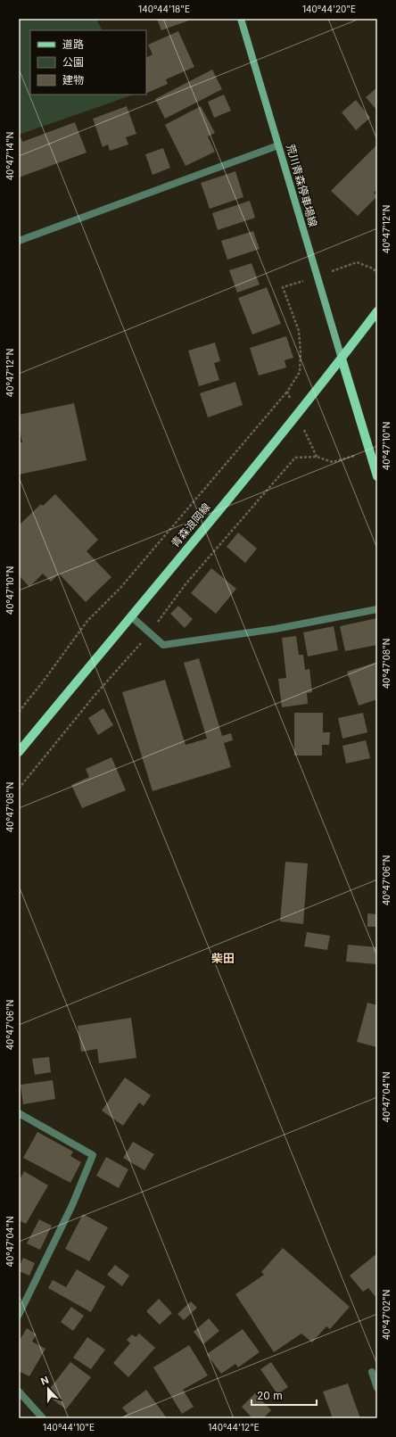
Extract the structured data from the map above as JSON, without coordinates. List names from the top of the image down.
{
  "streets": {
    "main road": ["荒川青森停車場線", "青森浪岡線"]
  },
  "crossings": [
    ["荒川青森停車場線", "青森浪岡線"]
  ],
  "districts": ["柴田"],
  "legend": ["道路", "公園", "建物"],
  "scale_bar": "20 m",
  "north": "top",
  "coordinates": [
    "140°44'18\"E",
    "140°44'20\"E",
    "40°47'14\"N",
    "40°47'12\"N",
    "40°47'10\"N",
    "40°47'08\"N",
    "40°47'06\"N",
    "40°47'04\"N",
    "40°47'02\"N",
    "140°44'10\"E",
    "140°44'12\"E"
  ]
}
